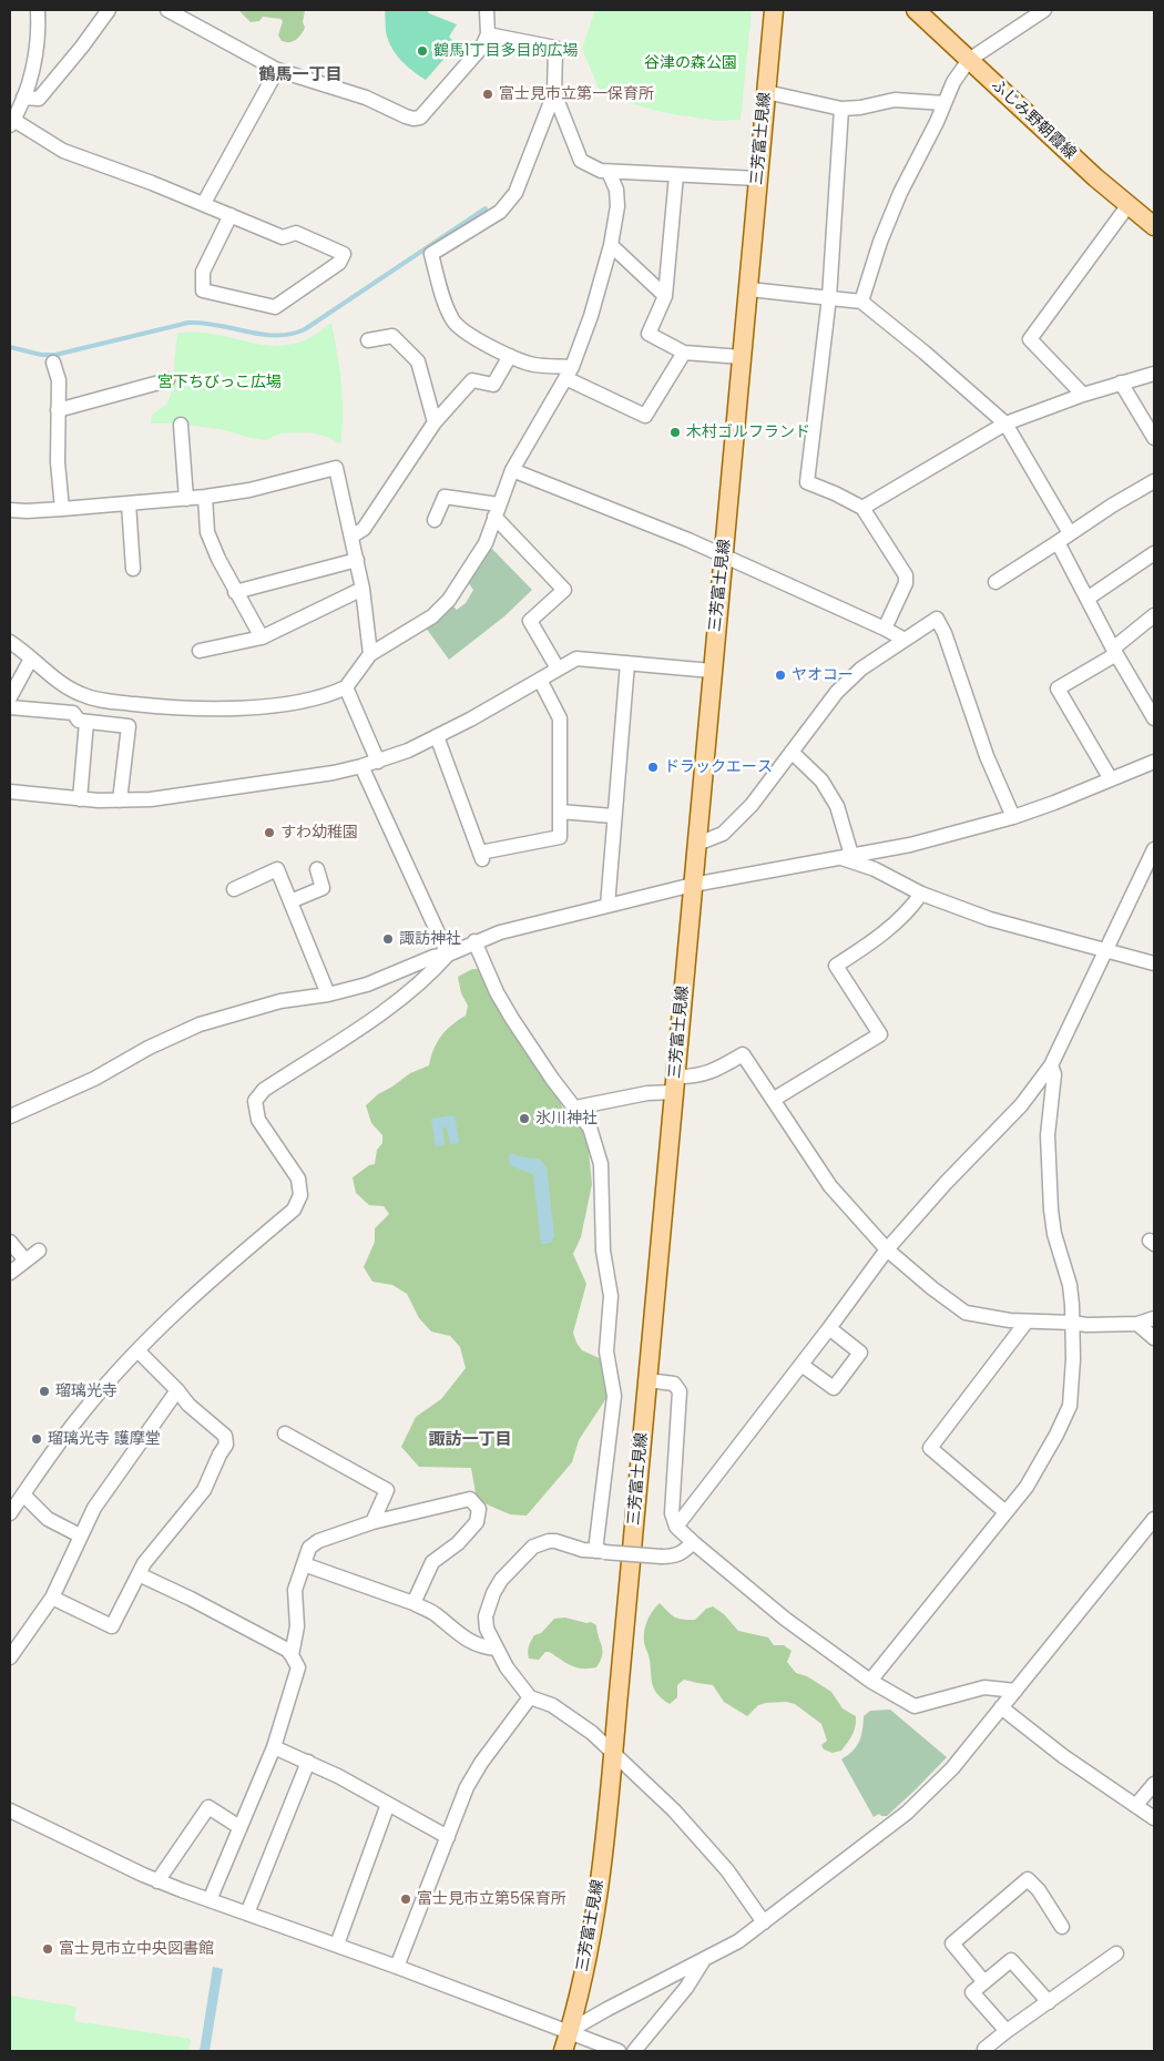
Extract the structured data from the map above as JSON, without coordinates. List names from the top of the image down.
{
  "streets": {
    "main road": ["ふじみ野朝霞線", "三芳富士見線"]
  },
  "districts": ["鶴馬一丁目", "諏訪一丁目"],
  "parks": ["谷津の森公園", "宮下ちびっこ広場"],
  "places": [
    "鶴馬1丁目多目的広場",
    "富士見市立第一保育所",
    "木村ゴルフランド",
    "ヤオコー",
    "ドラックエース",
    "すわ幼稚園",
    "諏訪神社",
    "氷川神社",
    "瑠璃光寺",
    "瑠璃光寺 護摩堂",
    "富士見市立第5保育所",
    "富士見市立中央図書館"
  ]
}
